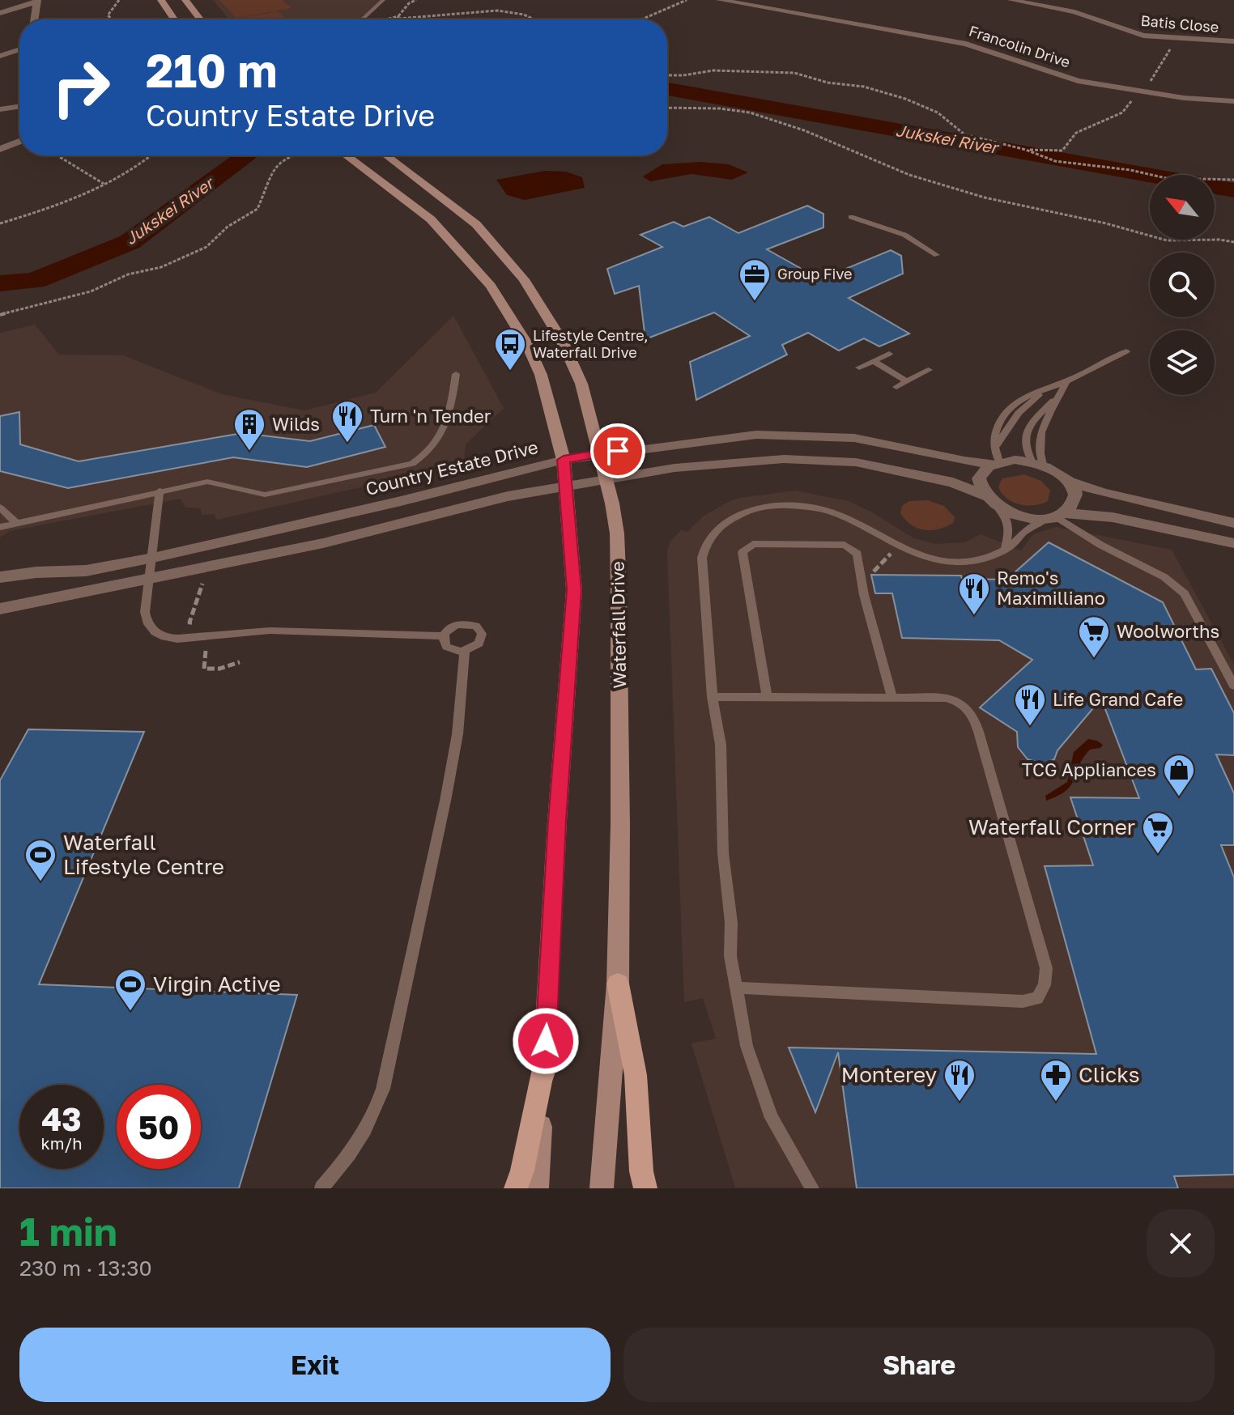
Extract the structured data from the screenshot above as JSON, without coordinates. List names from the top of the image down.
{
  "streets": {
    "main road": ["Waterfall Drive"],
    "street": ["Batis Close", "Francolin Drive", "Country Estate Drive"]
  },
  "crossings": [
    ["Country Estate Drive", "Waterfall Drive"]
  ],
  "water": ["Jukskei River"],
  "places": {
    "office": ["Group Five"],
    "bus stop": ["Lifestyle Centre, Waterfall Drive"],
    "restaurant": [
      "Turn 'n Tender",
      "Remo's Maximilliano",
      "Life Grand Cafe",
      "Monterey"
    ],
    "building": ["Wilds"],
    "supermarket": ["Woolworths", "Waterfall Corner"],
    "shop": ["TCG Appliances"],
    "sports": ["Waterfall Lifestyle Centre", "Virgin Active"],
    "pharmacy": ["Clicks"]
  },
  "north": "top left",
  "page": {
    "turn": ["210 m", "Country Estate Drive"],
    "speed": "43 km/h",
    "limit": "50",
    "heading": ["1 min", "230 m · 13:30"],
    "buttons": ["Exit", "Share"]
  }
}
